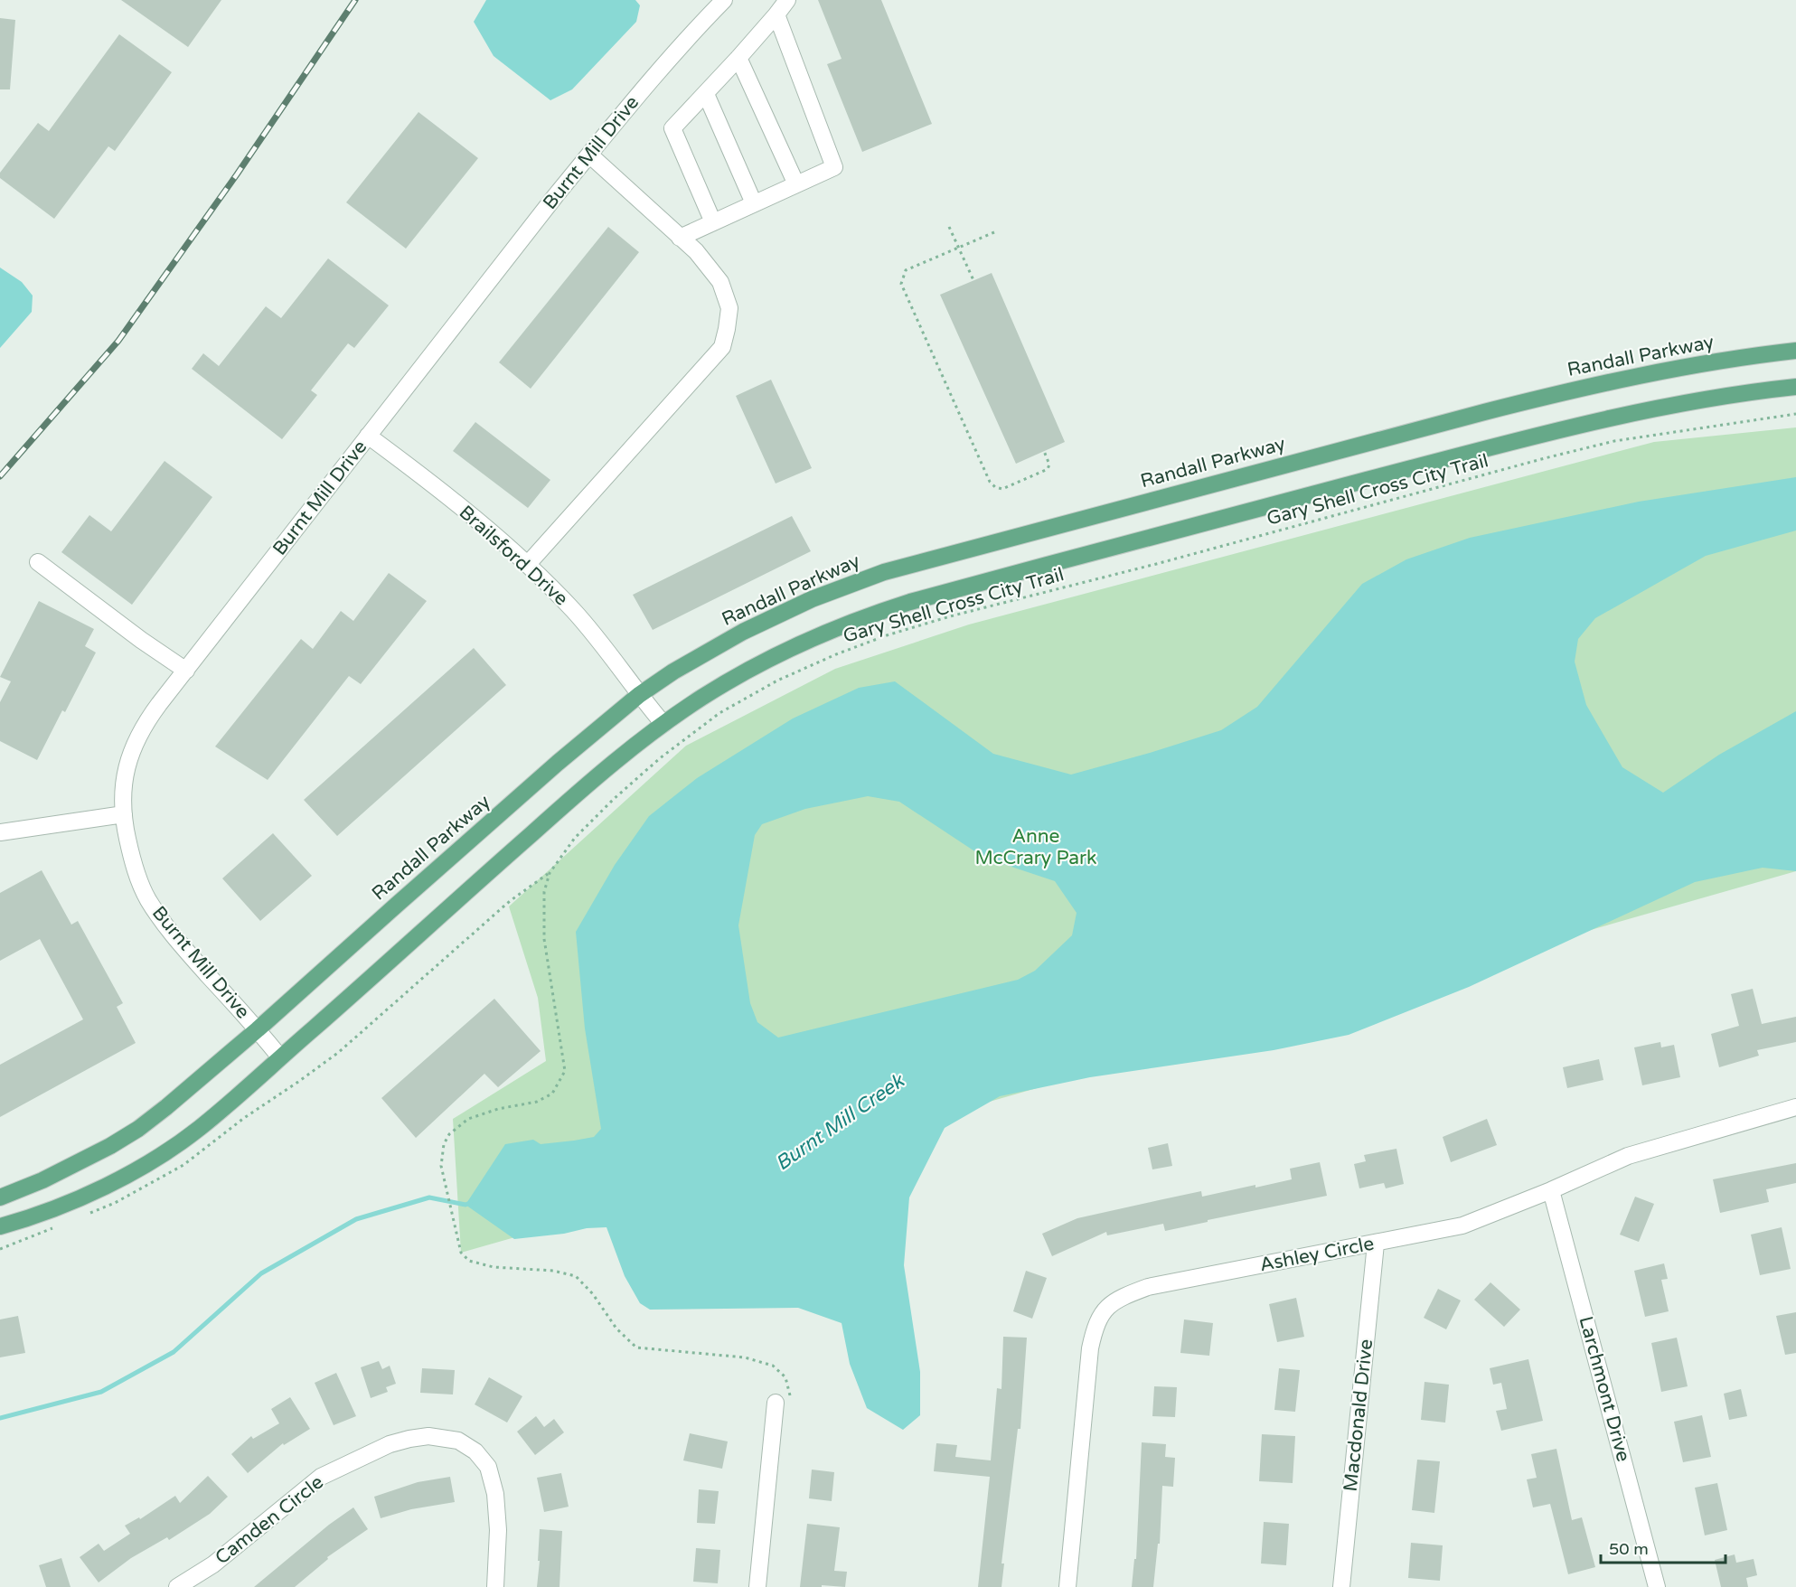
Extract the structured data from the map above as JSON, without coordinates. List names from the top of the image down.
{
  "streets": {
    "main road": ["Randall Parkway"],
    "street": [
      "Burnt Mill Drive",
      "Brailsford Drive",
      "Ashley Circle",
      "Larchmont Drive",
      "Macdonald Drive",
      "Camden Circle"
    ],
    "path": ["Gary Shell Cross City Trail"]
  },
  "crossings": [
    ["Burnt Mill Drive", "Randall Parkway"],
    ["Burnt Mill Drive", "Brailsford Drive"],
    ["Randall Parkway", "Brailsford Drive"],
    ["Ashley Circle", "Larchmont Drive"],
    ["Ashley Circle", "Macdonald Drive"]
  ],
  "water": ["Burnt Mill Creek"],
  "parks": ["Anne McCrary Park"],
  "scale_bar": "50 m"
}
